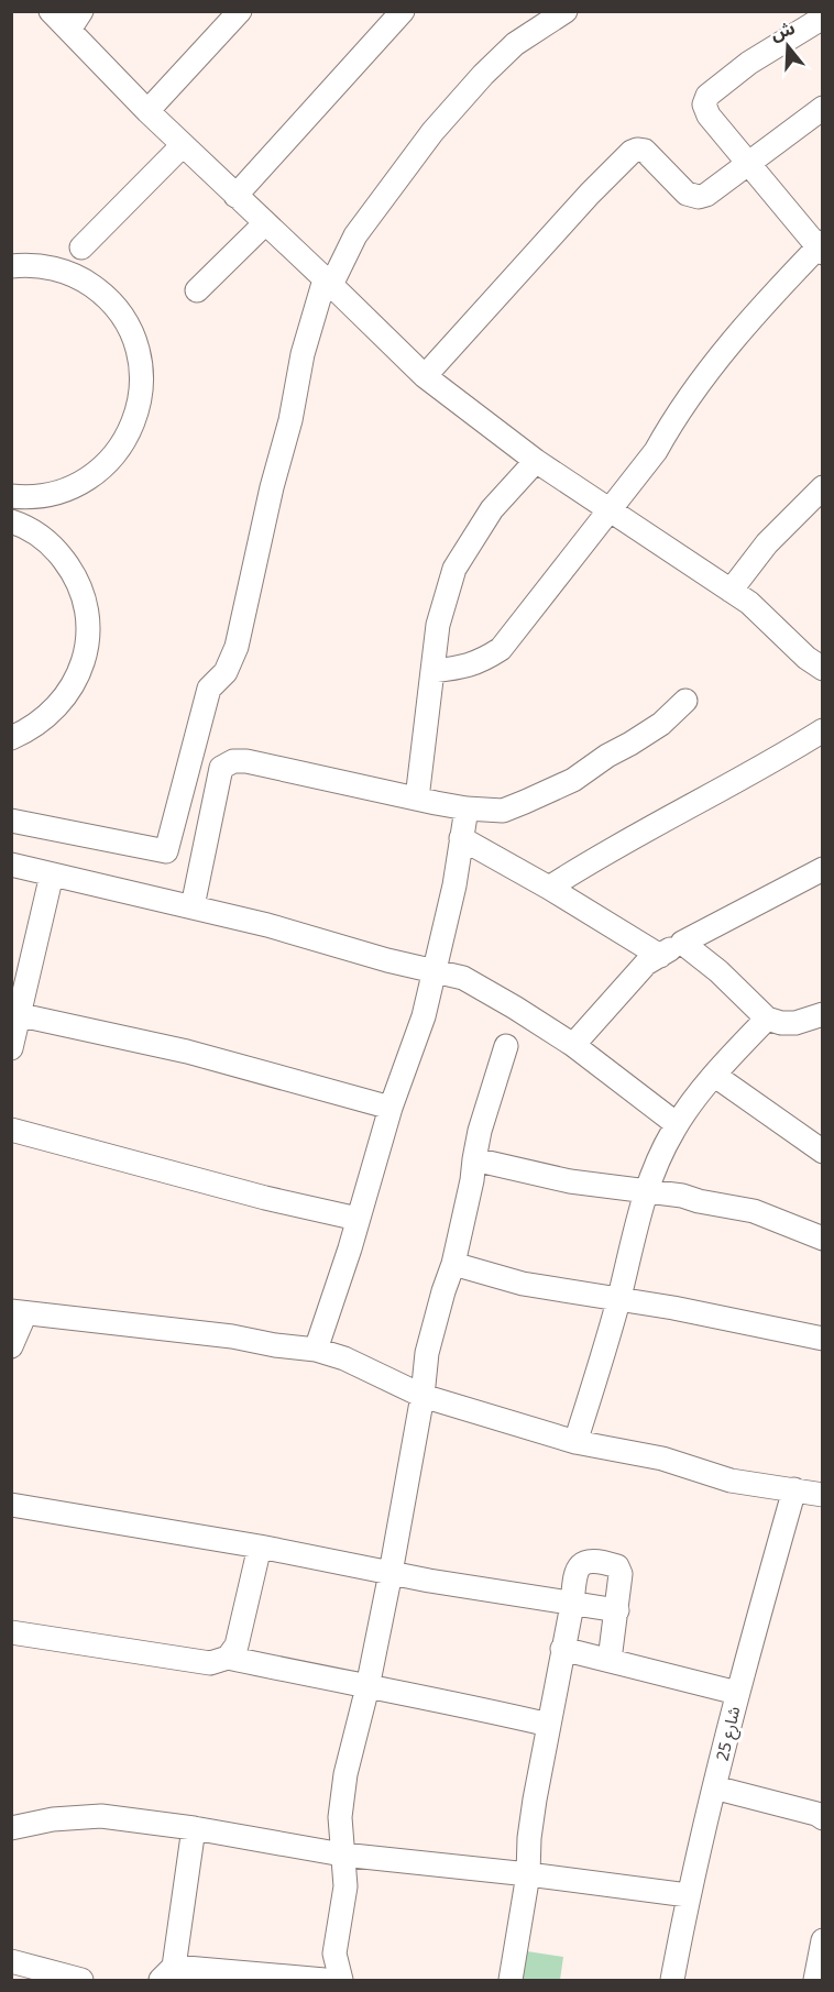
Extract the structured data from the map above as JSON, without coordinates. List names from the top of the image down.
{
  "streets": {
    "street": ["شارع 25"]
  },
  "north": "top"
}
